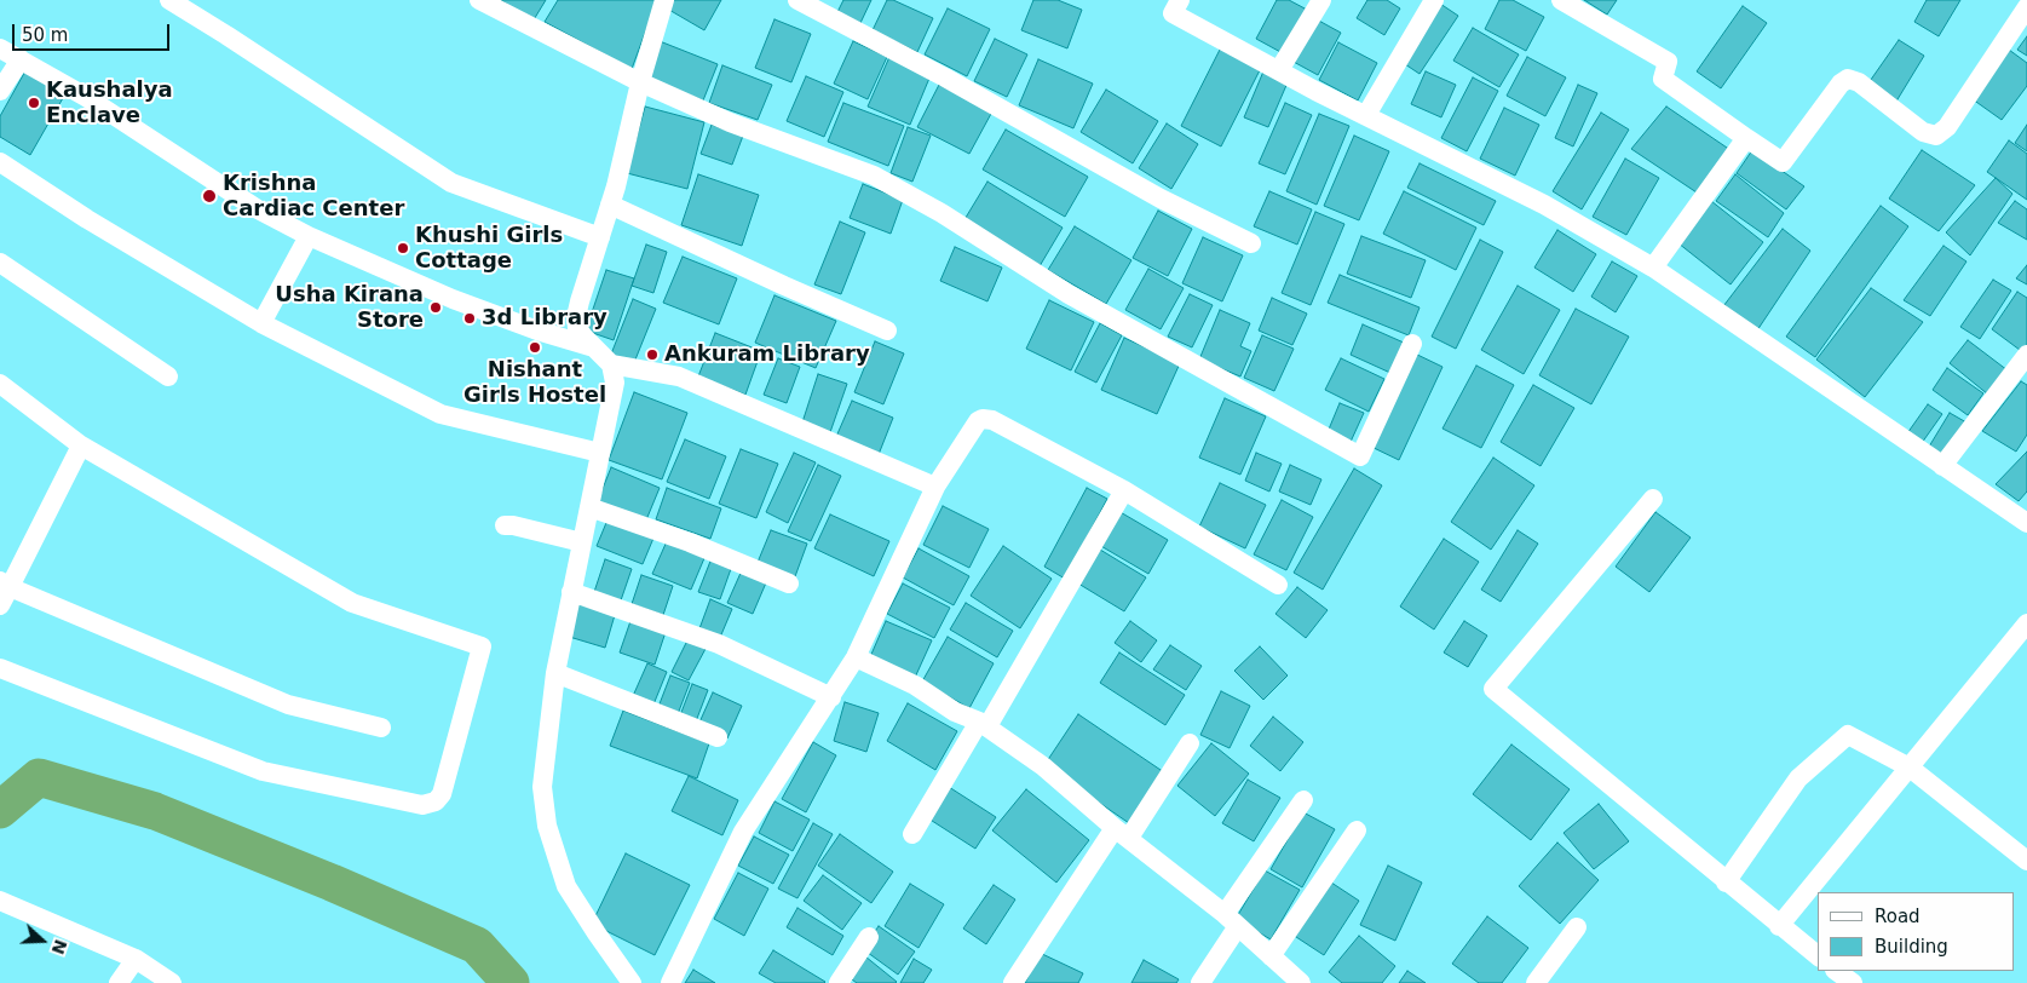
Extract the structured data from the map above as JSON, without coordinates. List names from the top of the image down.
{
  "places": [
    "Kaushalya Enclave",
    "Krishna Cardiac Center",
    "Khushi Girls Cottage",
    "Usha Kirana Store",
    "3d Library",
    "Nishant Girls Hostel",
    "Ankuram Library"
  ],
  "legend": ["Road", "Building"],
  "scale_bar": "50 m",
  "north": "right"
}
